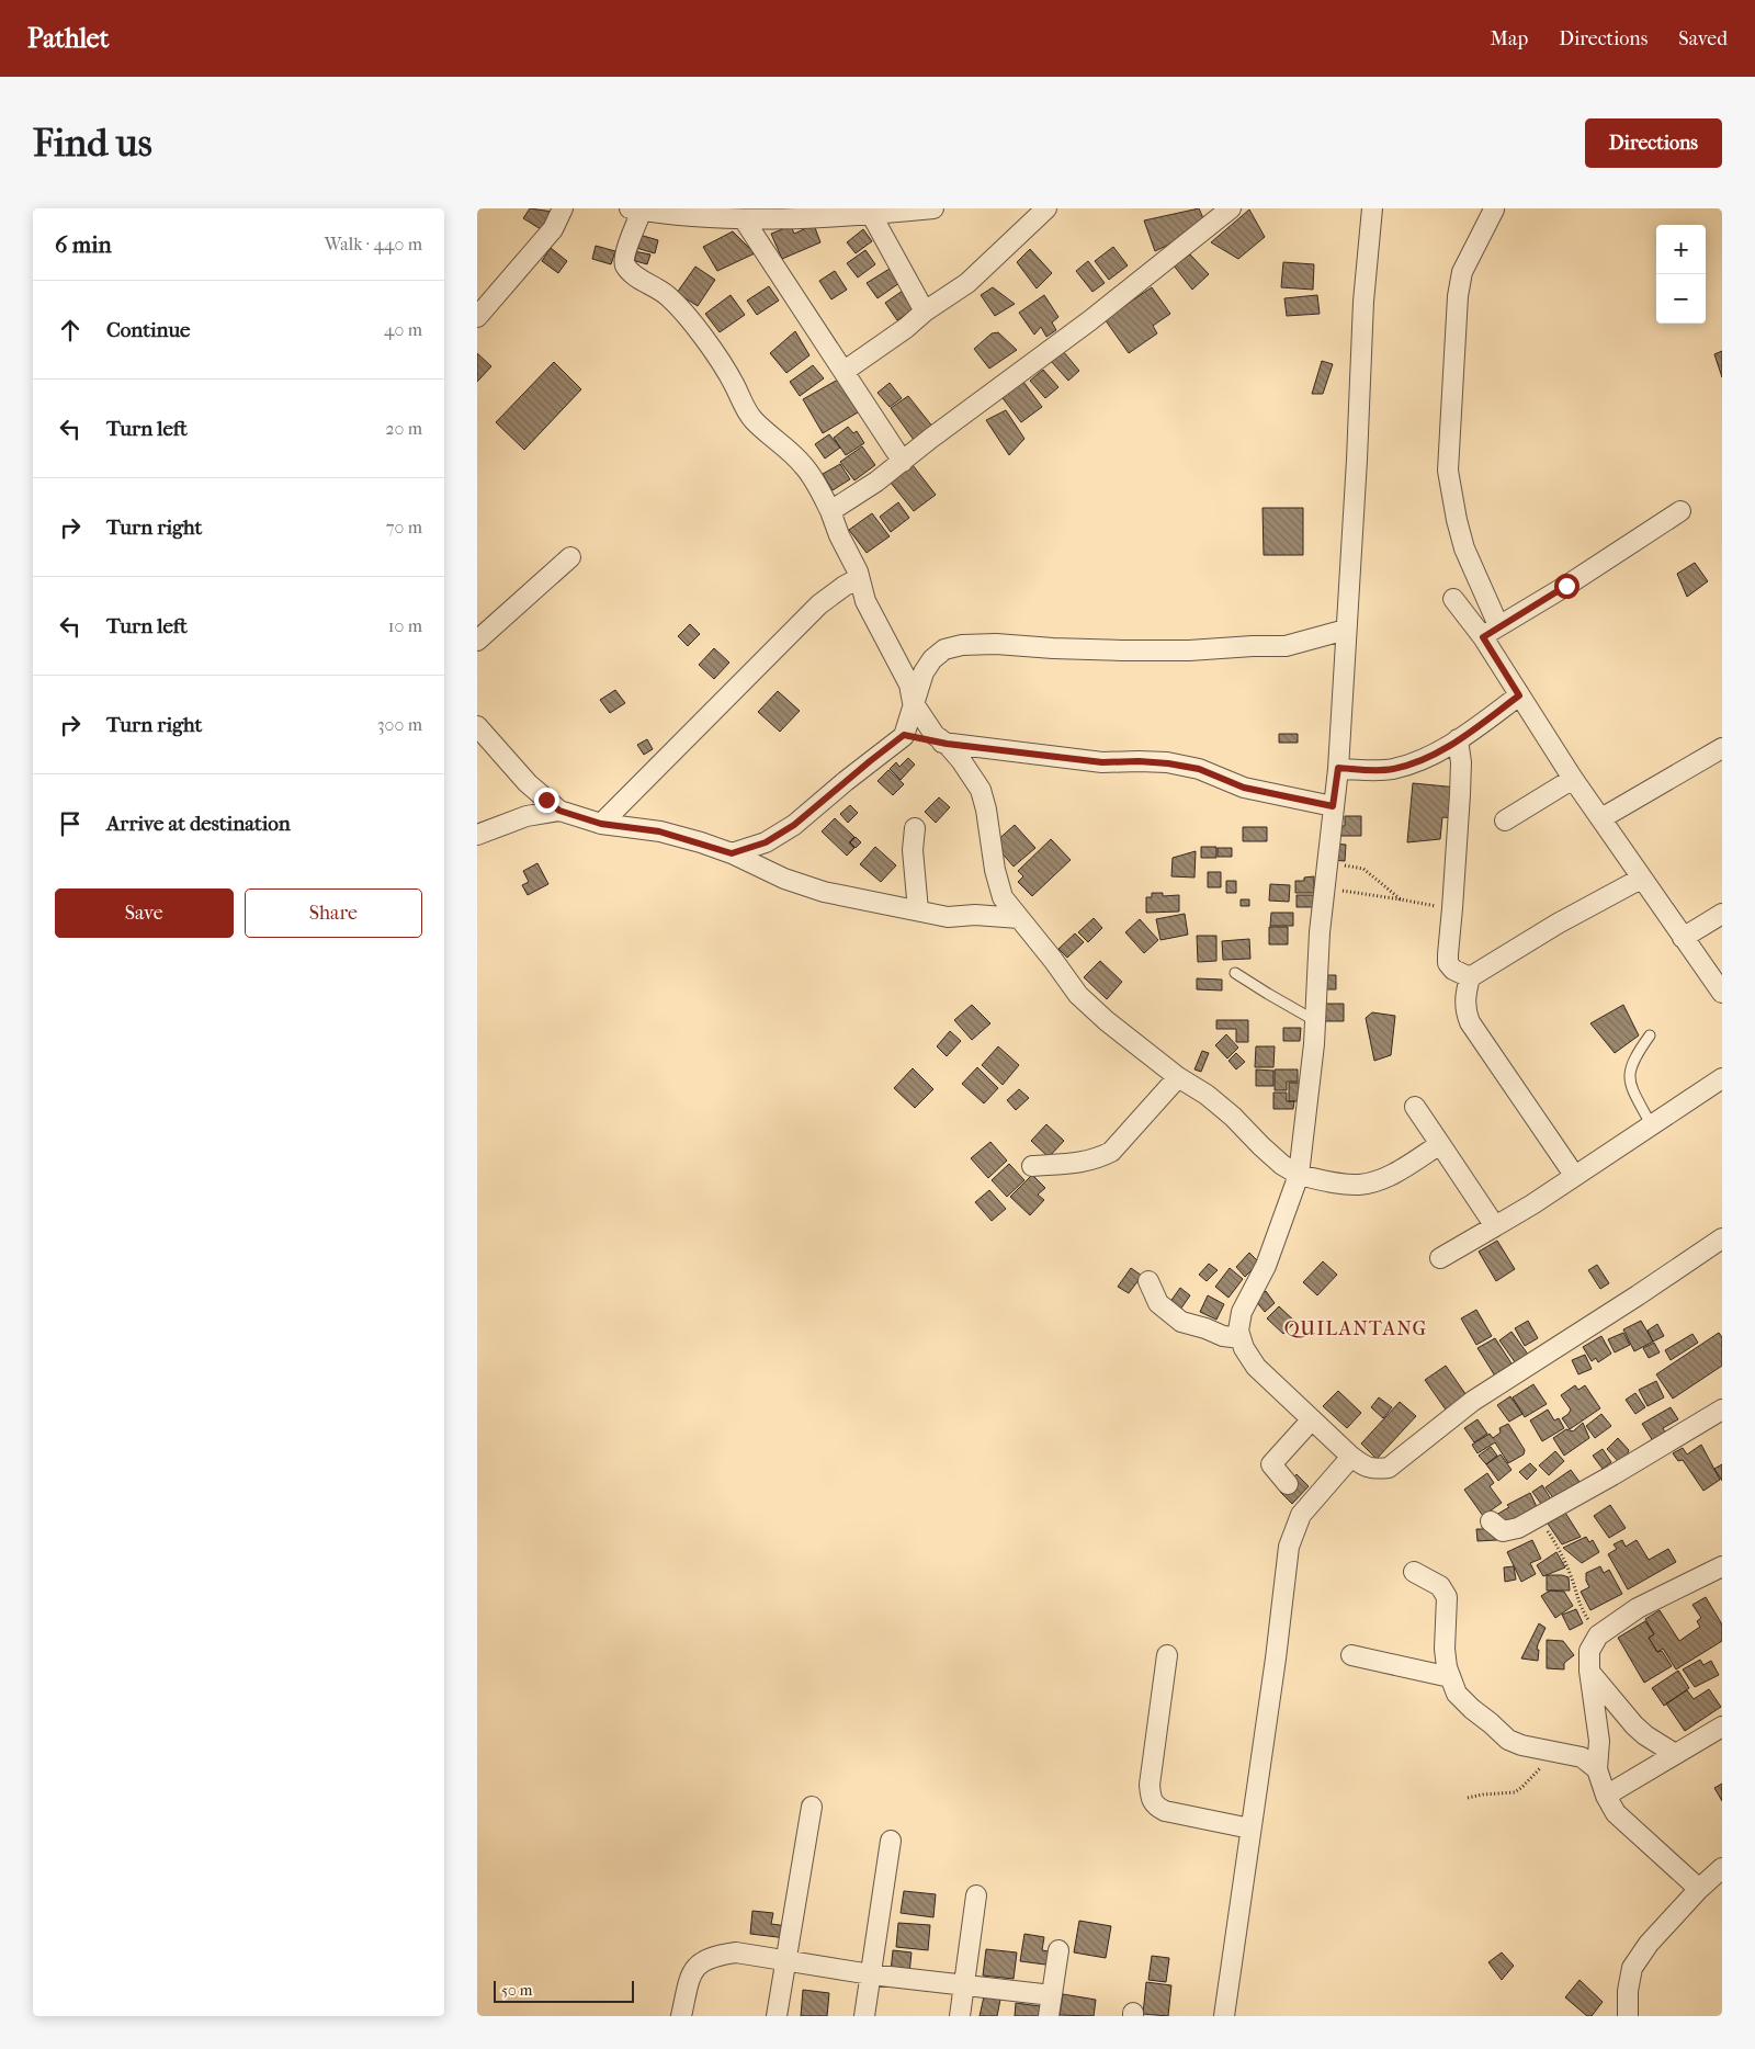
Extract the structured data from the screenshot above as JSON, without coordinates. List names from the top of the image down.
{
  "districts": ["QUILANTANG"],
  "scale_bar": "50 m",
  "page": {
    "header": "Pathlet",
    "nav": ["Map", "Directions", "Saved"],
    "buttons": [
      "Directions",
      ["Save", "Share"]
    ],
    "title": "Find us",
    "heading": ["6 min", "Walk · 440 m"],
    "map_buttons": ["+", "−"],
    "list": [
      ["Continue", "40 m"],
      ["Turn left", "20 m"],
      ["Turn right", "70 m"],
      ["Turn left", "10 m"],
      ["Turn right", "300 m"],
      "Arrive at destination"
    ],
    "scale": "50 m"
  }
}
